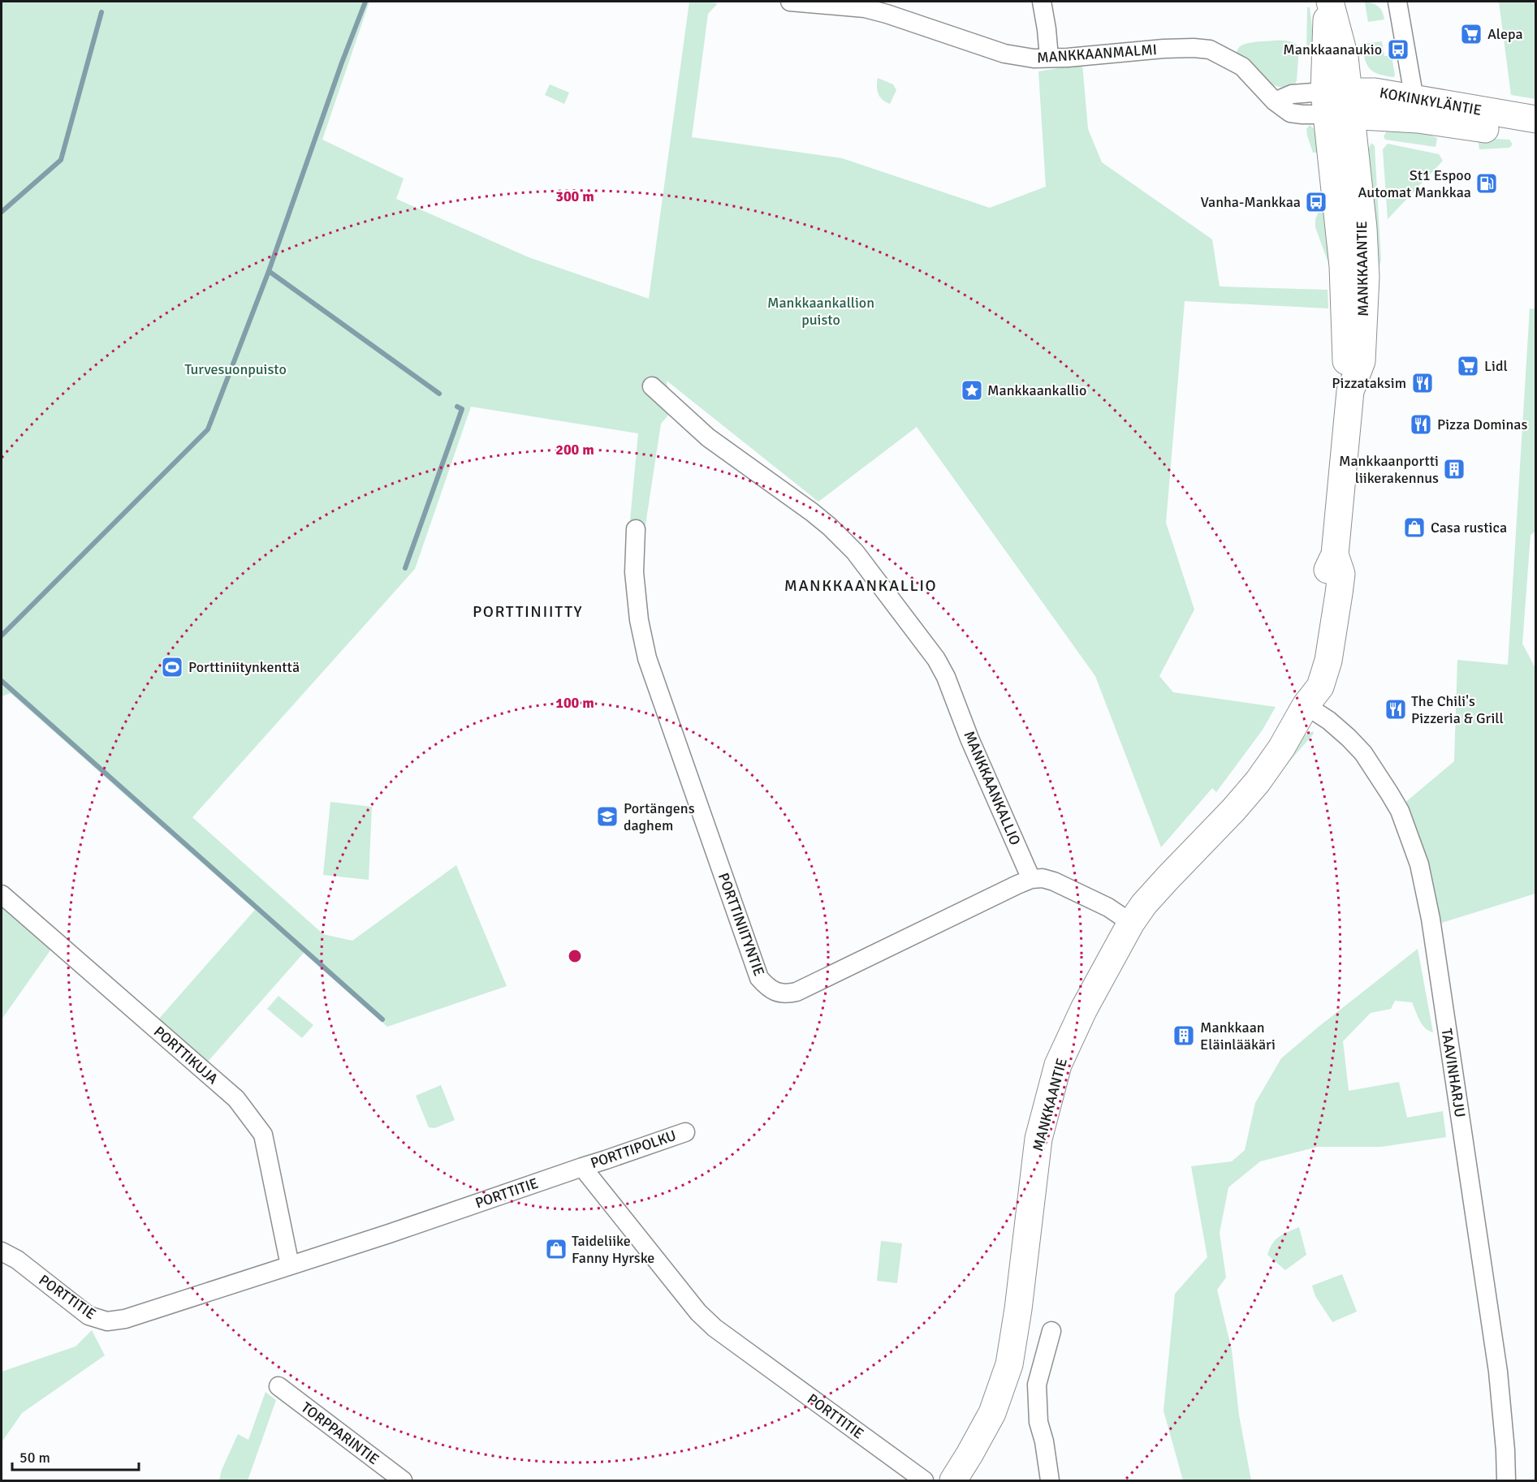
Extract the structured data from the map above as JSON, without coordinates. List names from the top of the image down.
{
  "streets": {
    "main road": ["KOKINKYLÄNTIE", "MANKKAANTIE"],
    "street": [
      "MANKKAANMALMI",
      "MANKKAANKALLIO",
      "PORTTINIITYNTIE",
      "PORTTIKUJA",
      "TAAVINHARJU",
      "PORTTIPOLKU",
      "PORTTITIE",
      "TORPPARINTIE"
    ]
  },
  "crossings": [
    ["MANKKAANMALMI", "KOKINKYLÄNTIE"],
    ["MANKKAANMALMI", "MANKKAANTIE"],
    ["KOKINKYLÄNTIE", "MANKKAANTIE"],
    ["MANKKAANTIE", "TAAVINHARJU"],
    ["MANKKAANKALLIO", "PORTTINIITYNTIE"],
    ["PORTTIKUJA", "PORTTITIE"],
    ["PORTTIPOLKU", "PORTTITIE"]
  ],
  "districts": ["MANKKAANKALLIO", "PORTTINIITTY"],
  "parks": ["Mankkaankallion puisto", "Turvesuonpuisto"],
  "places": {
    "supermarket": ["Alepa", "Lidl"],
    "bus stop": ["Mankkaanaukio", "Vanha-Mankkaa"],
    "fuel station": ["St1 Espoo Automat Mankkaa"],
    "restaurant": ["Pizzataksim", "Pizza Dominas", "The Chili's Pizzeria & Grill"],
    "place": ["Mankkaankallio"],
    "building": ["Mankkaanportti liikerakennus", "Mankkaan Eläinlääkäri"],
    "shop": ["Casa rustica", "Taideliike Fanny Hyrske"],
    "sports": ["Porttiniitynkenttä"],
    "school or university": ["Portängens daghem"]
  },
  "scale_bar": "50 m",
  "rings": ["300 m", "200 m", "100 m"]
}
